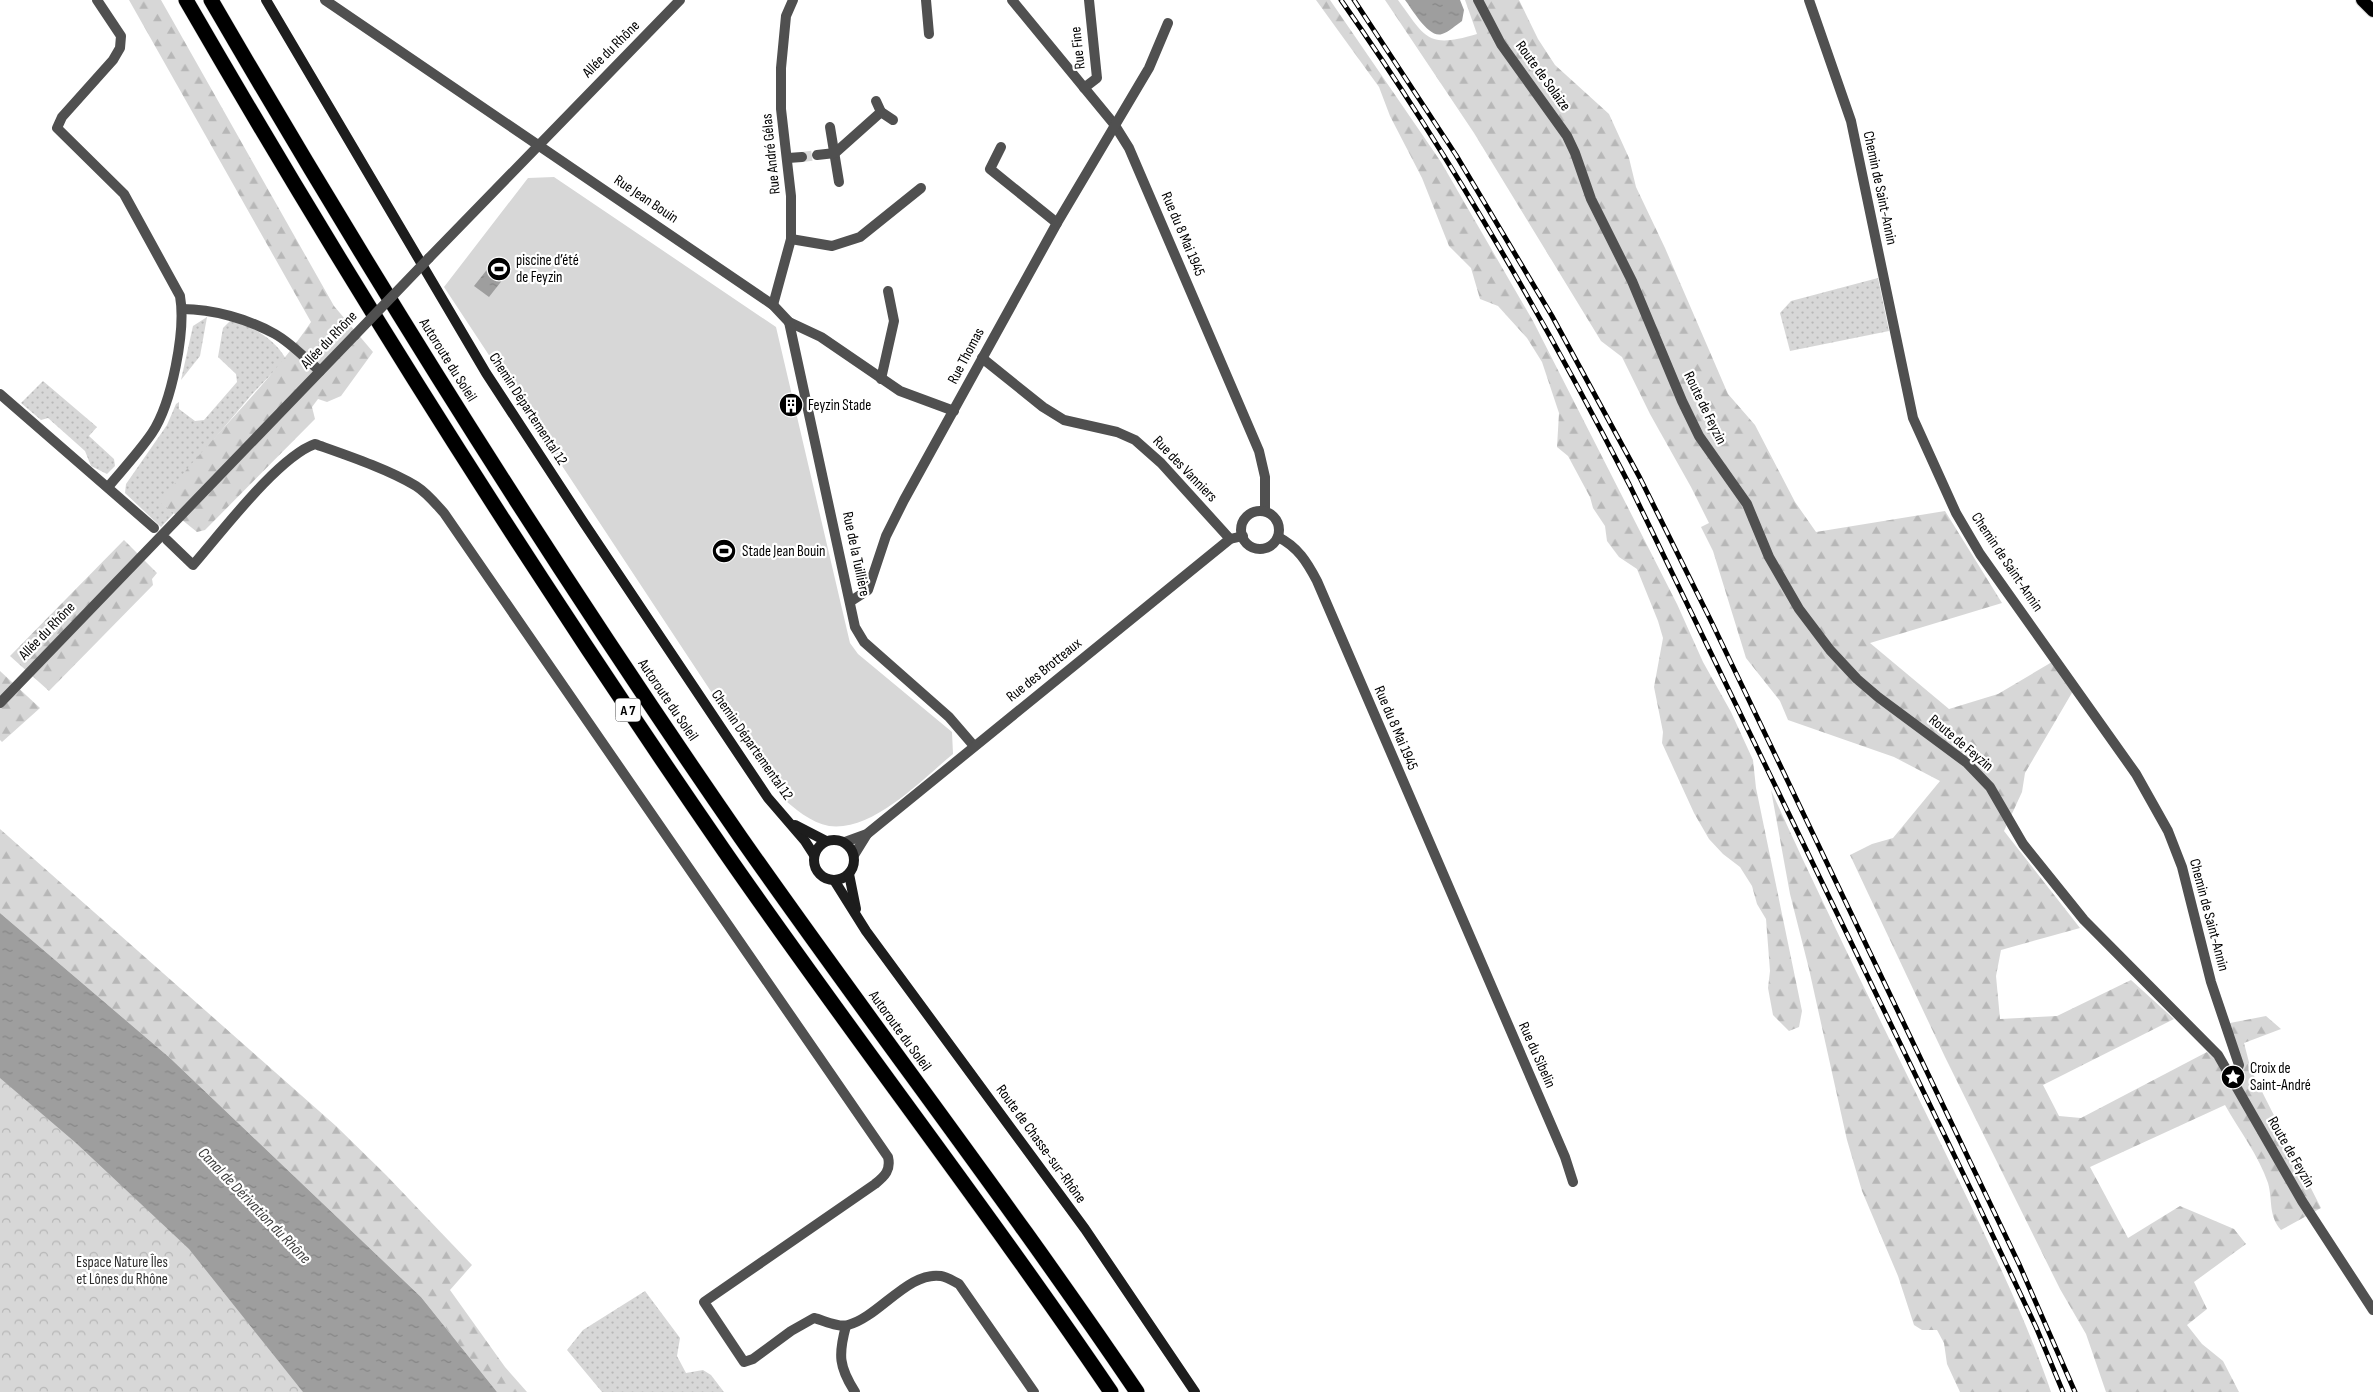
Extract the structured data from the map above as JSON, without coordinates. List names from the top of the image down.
{
  "streets": {
    "highway": ["Autoroute du Soleil", "A 7"],
    "main road": ["Chemin Départemental 12", "Route de Chasse-sur-Rhône"],
    "street": [
      "Rue Fine",
      "Allée du Rhône",
      "Route de Solaize",
      "Rue André Gélas",
      "Chemin de Saint-Annin",
      "Rue Jean Bouin",
      "Rue du 8 Mai 1945",
      "Rue Thomas",
      "Route de Feyzin",
      "Rue des Vanniers",
      "Rue de la Tuillière",
      "Rue des Brotteaux",
      "Rue du Sibelin"
    ]
  },
  "crossings": [
    ["Rue Fine", "Rue du 8 Mai 1945"],
    ["Allée du Rhône", "Rue Jean Bouin"],
    ["Route de Solaize", "Route de Feyzin"],
    ["Rue André Gélas", "Rue Jean Bouin"],
    ["Chemin de Saint-Annin", "Route de Feyzin"],
    ["Rue Jean Bouin", "Rue Thomas"],
    ["Rue Jean Bouin", "Rue de la Tuillière"],
    ["Rue du 8 Mai 1945", "Rue Thomas"],
    ["Rue du 8 Mai 1945", "Rue des Brotteaux"],
    ["Rue du 8 Mai 1945", "Rue du Sibelin"],
    ["Rue Thomas", "Rue des Vanniers"],
    ["Rue Thomas", "Rue de la Tuillière"],
    ["Chemin Départemental 12", "Rue des Brotteaux"],
    ["Chemin Départemental 12", "Route de Chasse-sur-Rhône"],
    ["Rue des Vanniers", "Rue des Brotteaux"],
    ["Rue de la Tuillière", "Rue des Brotteaux"],
    ["Rue des Brotteaux", "Route de Chasse-sur-Rhône"]
  ],
  "water": ["Canal de Dérivation du Rhône"],
  "parks": ["Espace Nature Îles et Lônes du Rhône"],
  "places": {
    "sports": ["piscine d’été de Feyzin", "Stade Jean Bouin"],
    "building": ["Feyzin Stade"],
    "place": ["Croix de Saint-André"]
  }
}
